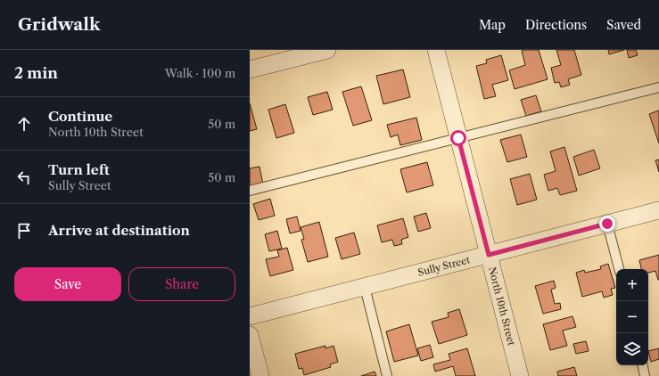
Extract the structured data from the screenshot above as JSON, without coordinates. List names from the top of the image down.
{
  "streets": {
    "street": ["Sully Street", "North 10th Street"]
  },
  "crossings": [
    ["Sully Street", "North 10th Street"]
  ],
  "page": {
    "header": "Gridwalk",
    "nav": ["Map", "Directions", "Saved"],
    "heading": ["2 min", "Walk · 100 m"],
    "list": [
      ["Continue", "North 10th Street", "50 m"],
      ["Turn left", "Sully Street", "50 m"],
      "Arrive at destination"
    ],
    "buttons": ["Save", "Share"],
    "map_buttons": ["+", "−"]
  }
}
